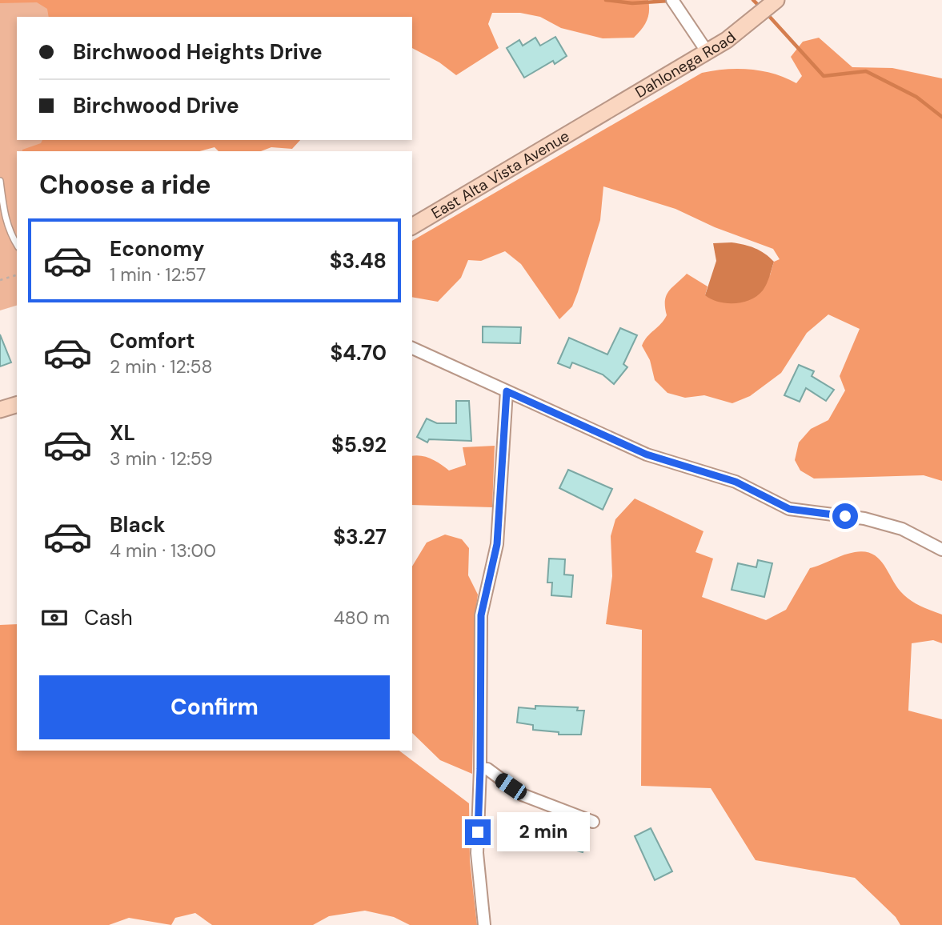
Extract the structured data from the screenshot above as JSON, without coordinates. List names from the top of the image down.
{
  "streets": {
    "main road": ["Dahlonega Road", "East Alta Vista Avenue"]
  },
  "crossings": [
    ["Dahlonega Road", "East Alta Vista Avenue"]
  ],
  "page": {
    "banner": ["Birchwood Heights Drive", "Birchwood Drive"],
    "heading": "Choose a ride",
    "list": [
      {
        "name": "Economy",
        "note": "1 min · 12:57",
        "value": "$3.48"
      },
      {
        "name": "Comfort",
        "note": "2 min · 12:58",
        "value": "$4.70"
      },
      {
        "name": "XL",
        "note": "3 min · 12:59",
        "value": "$5.92"
      },
      {
        "name": "Black",
        "note": "4 min · 13:00",
        "value": "$3.27"
      }
    ],
    "pay": ["Cash", "480 m"],
    "buttons": "Confirm",
    "bubble": "2 min"
  }
}
